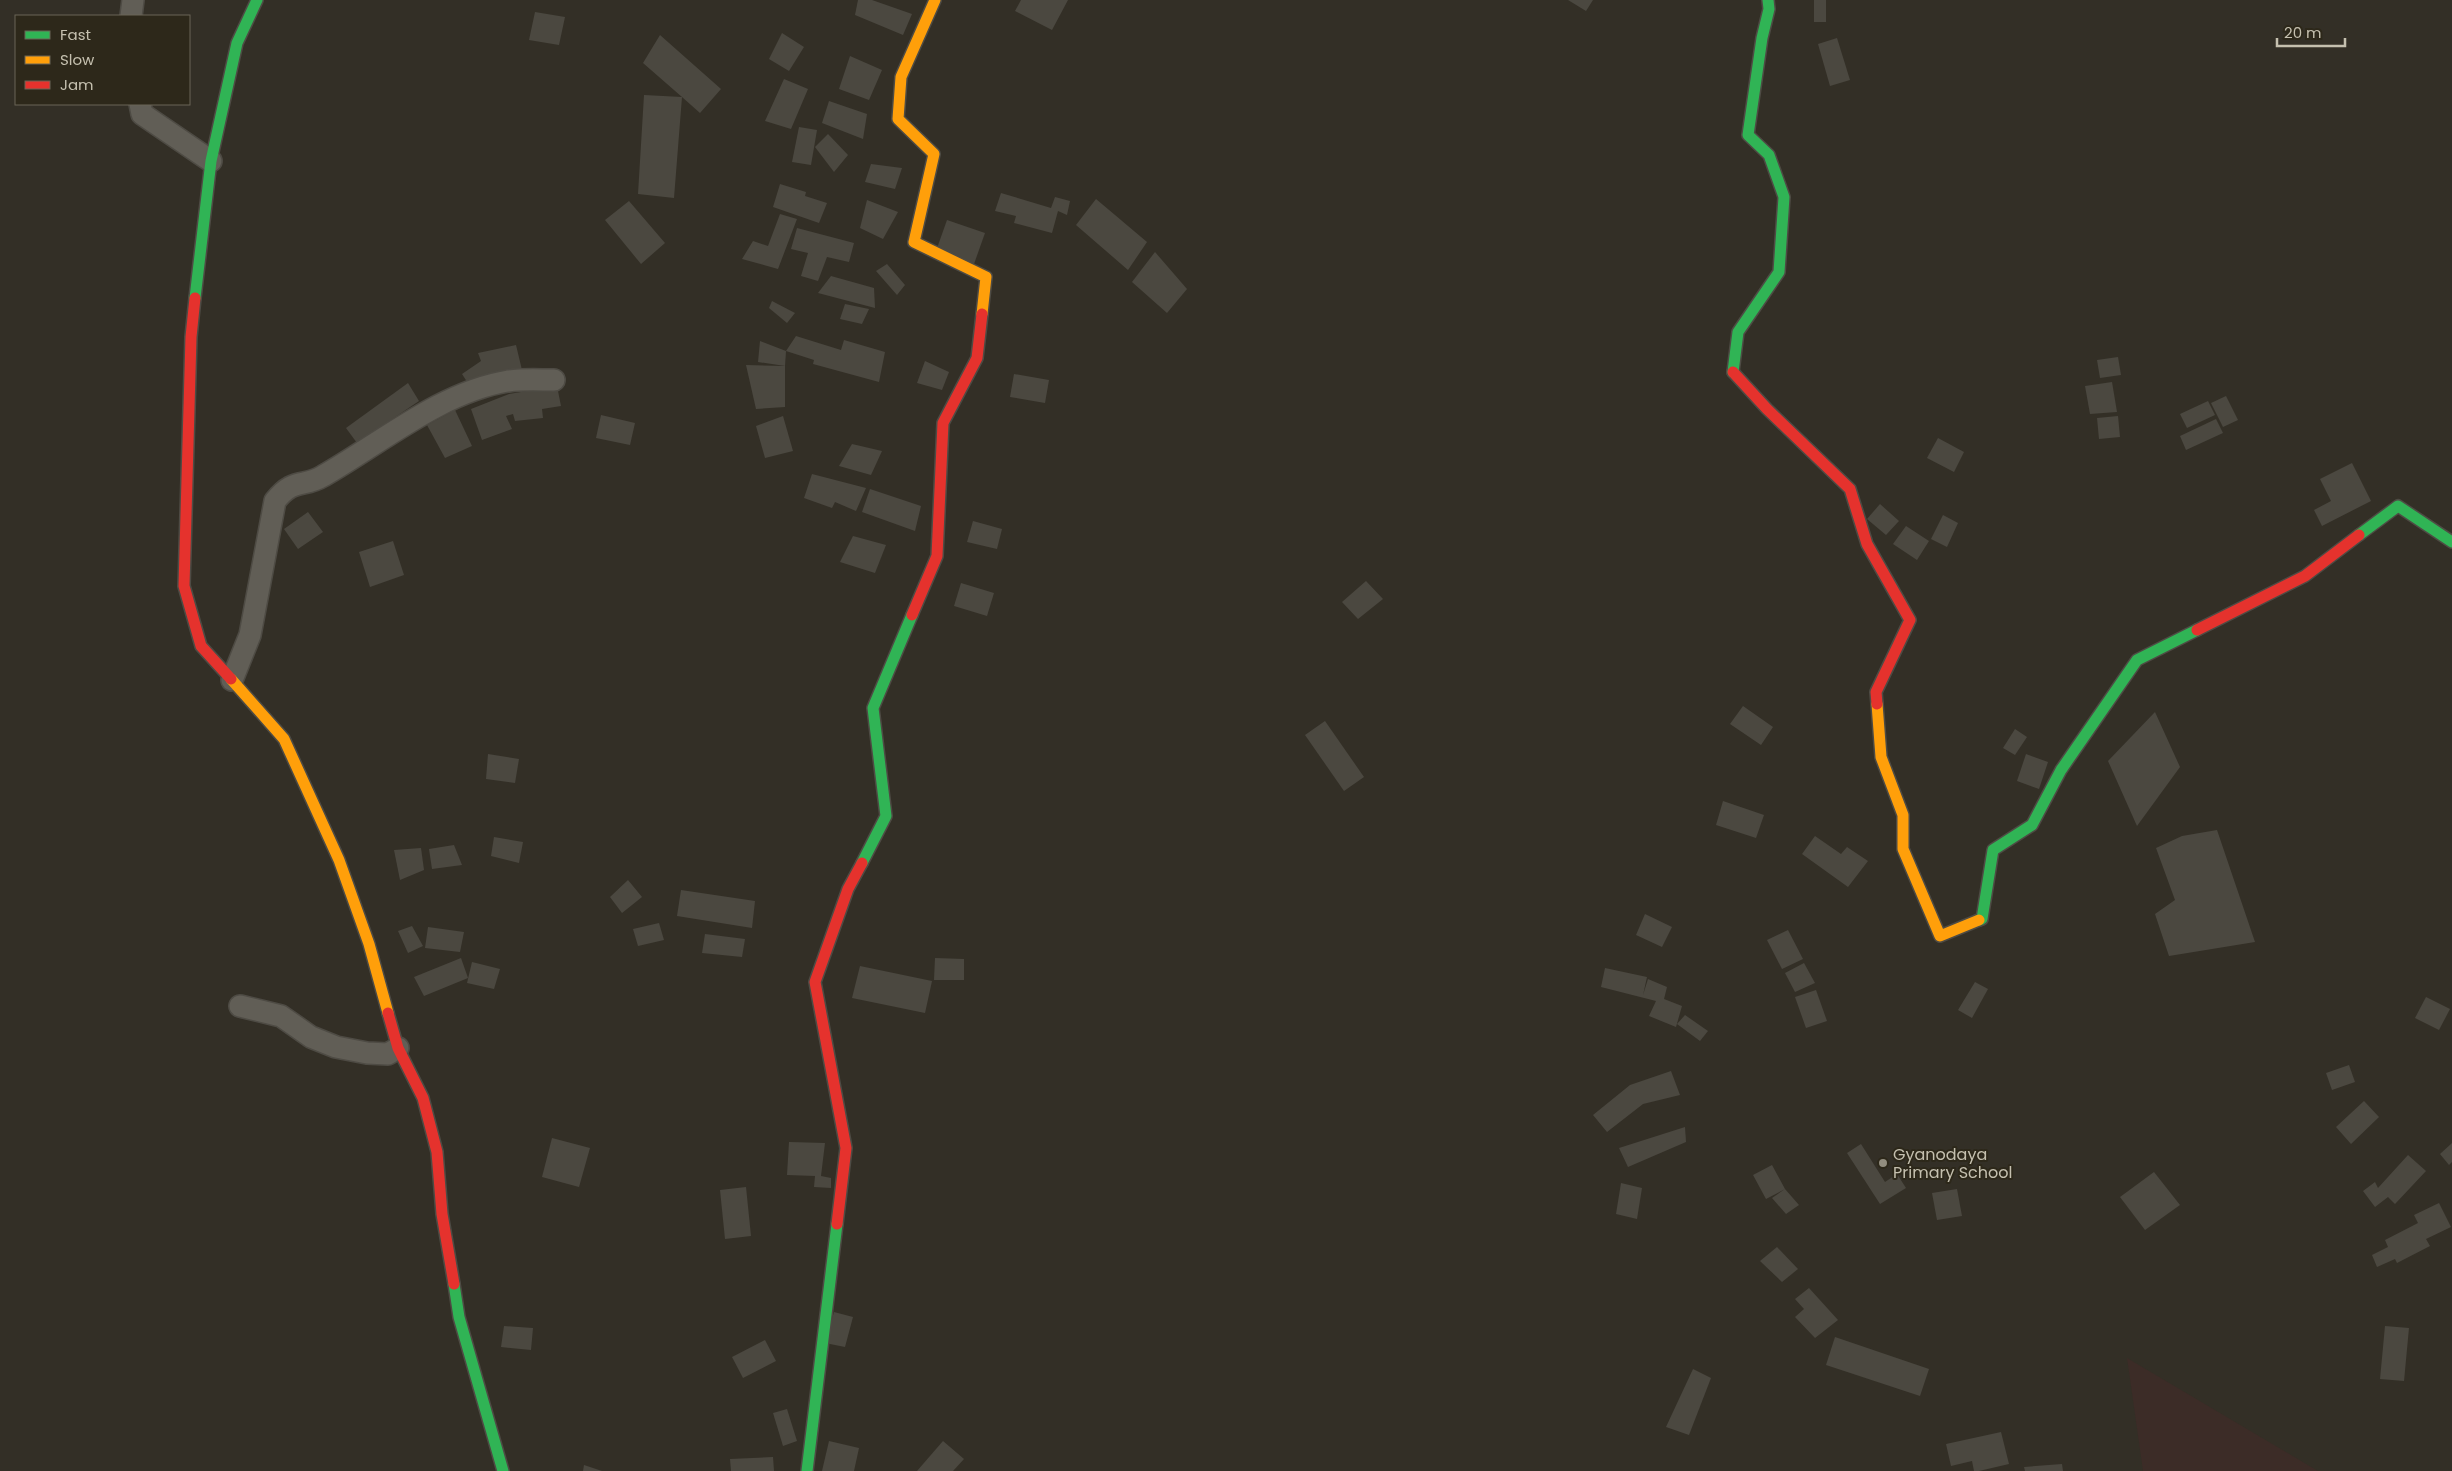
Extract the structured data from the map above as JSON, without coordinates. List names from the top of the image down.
{
  "places": ["Gyanodaya Primary School"],
  "legend": ["Fast", "Slow", "Jam"],
  "scale_bar": "20 m"
}
